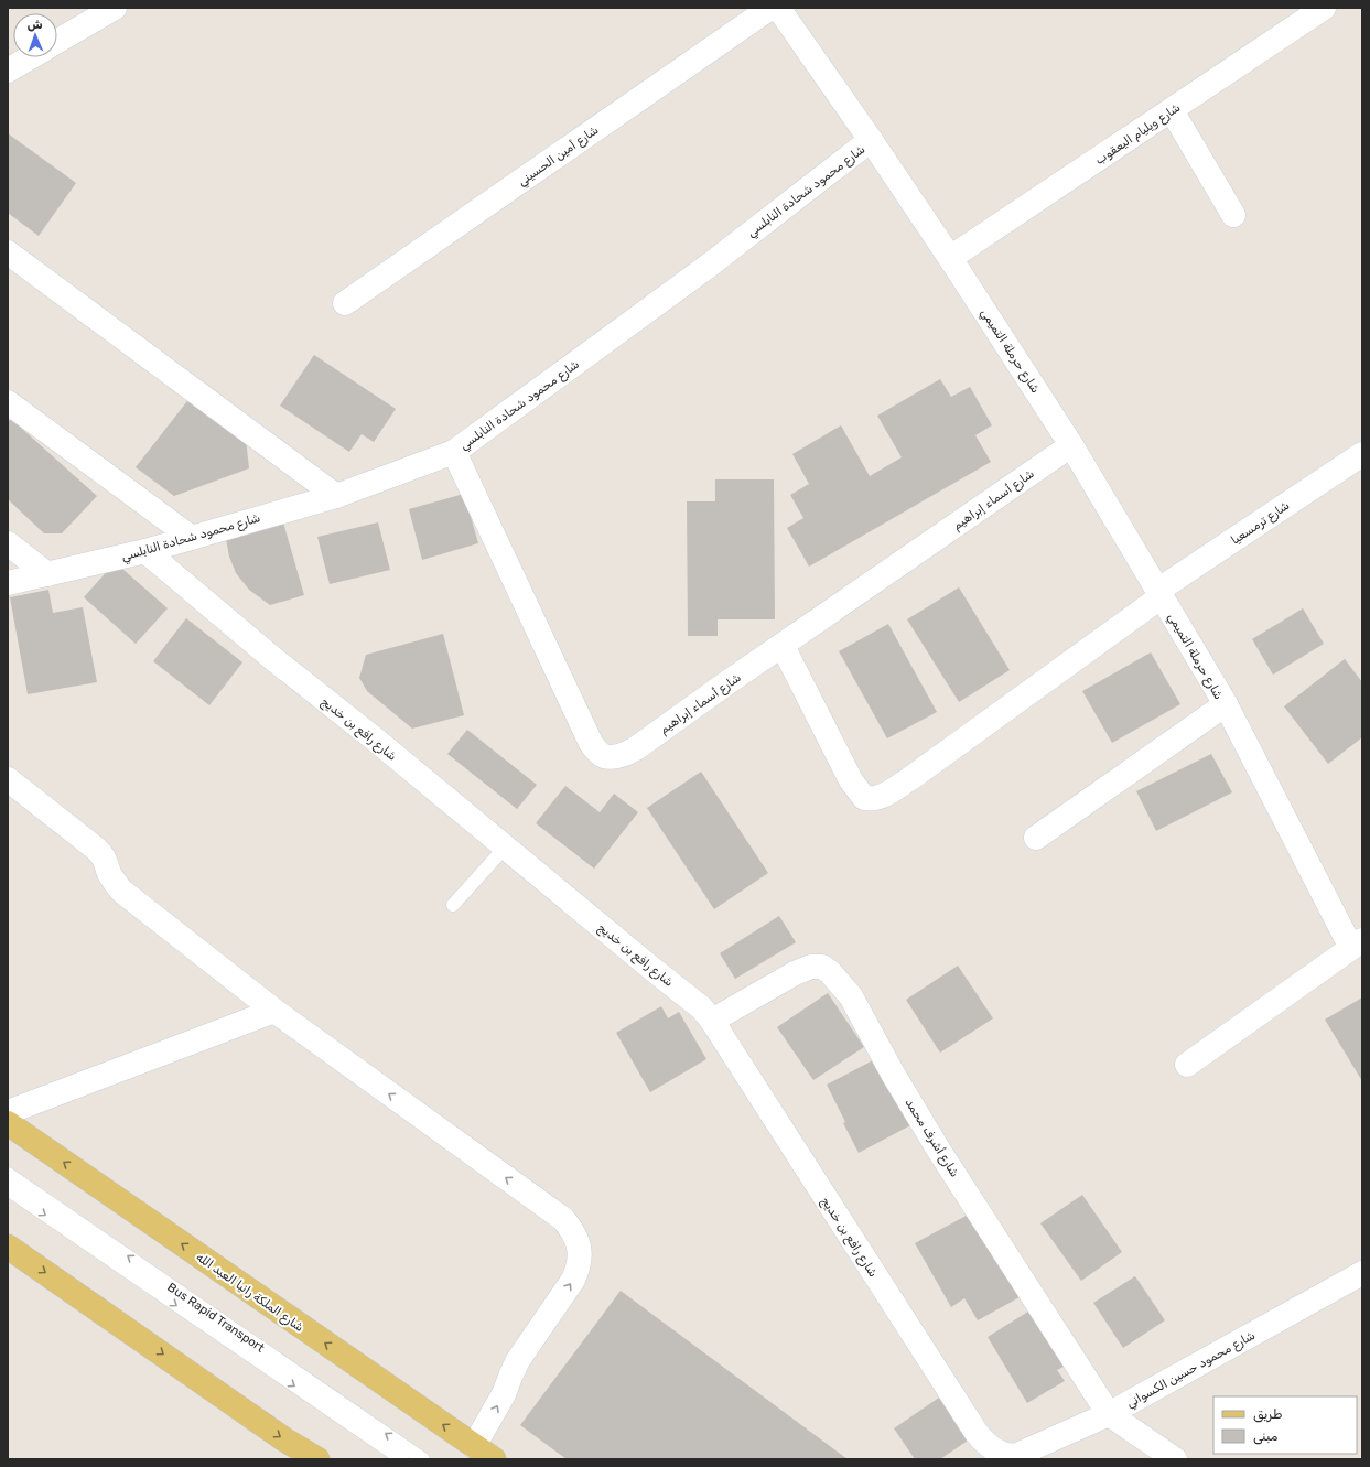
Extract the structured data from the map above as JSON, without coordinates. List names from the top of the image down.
{
  "streets": {
    "main road": ["شارع الملكة رانيا العبد الله"],
    "street": [
      "شارع ويليام اليعقوب",
      "شارع أمين الحسيني",
      "شارع محمود شحادة النابلسي",
      "شارع حرملة التميمي",
      "شارع أسماء إبراهيم",
      "شارع ترمسعيا",
      "شارع رافع بن خديج",
      "شارع أشرف محمد",
      "شارع محمود حسين الكسواني"
    ],
    "lane": ["Bus Rapid Transport"]
  },
  "crossings": [
    ["شارع ويليام اليعقوب", "شارع حرملة التميمي"],
    ["شارع محمود شحادة النابلسي", "شارع حرملة التميمي"],
    ["شارع محمود شحادة النابلسي", "شارع أسماء إبراهيم"],
    ["شارع محمود شحادة النابلسي", "شارع رافع بن خديج"],
    ["شارع حرملة التميمي", "شارع أسماء إبراهيم"],
    ["شارع حرملة التميمي", "شارع ترمسعيا"],
    ["شارع أسماء إبراهيم", "شارع ترمسعيا"],
    ["شارع رافع بن خديج", "شارع أشرف محمد"],
    ["شارع رافع بن خديج", "شارع محمود حسين الكسواني"],
    ["شارع أشرف محمد", "شارع محمود حسين الكسواني"]
  ],
  "legend": ["طريق", "مبنى"],
  "north": "top"
}
